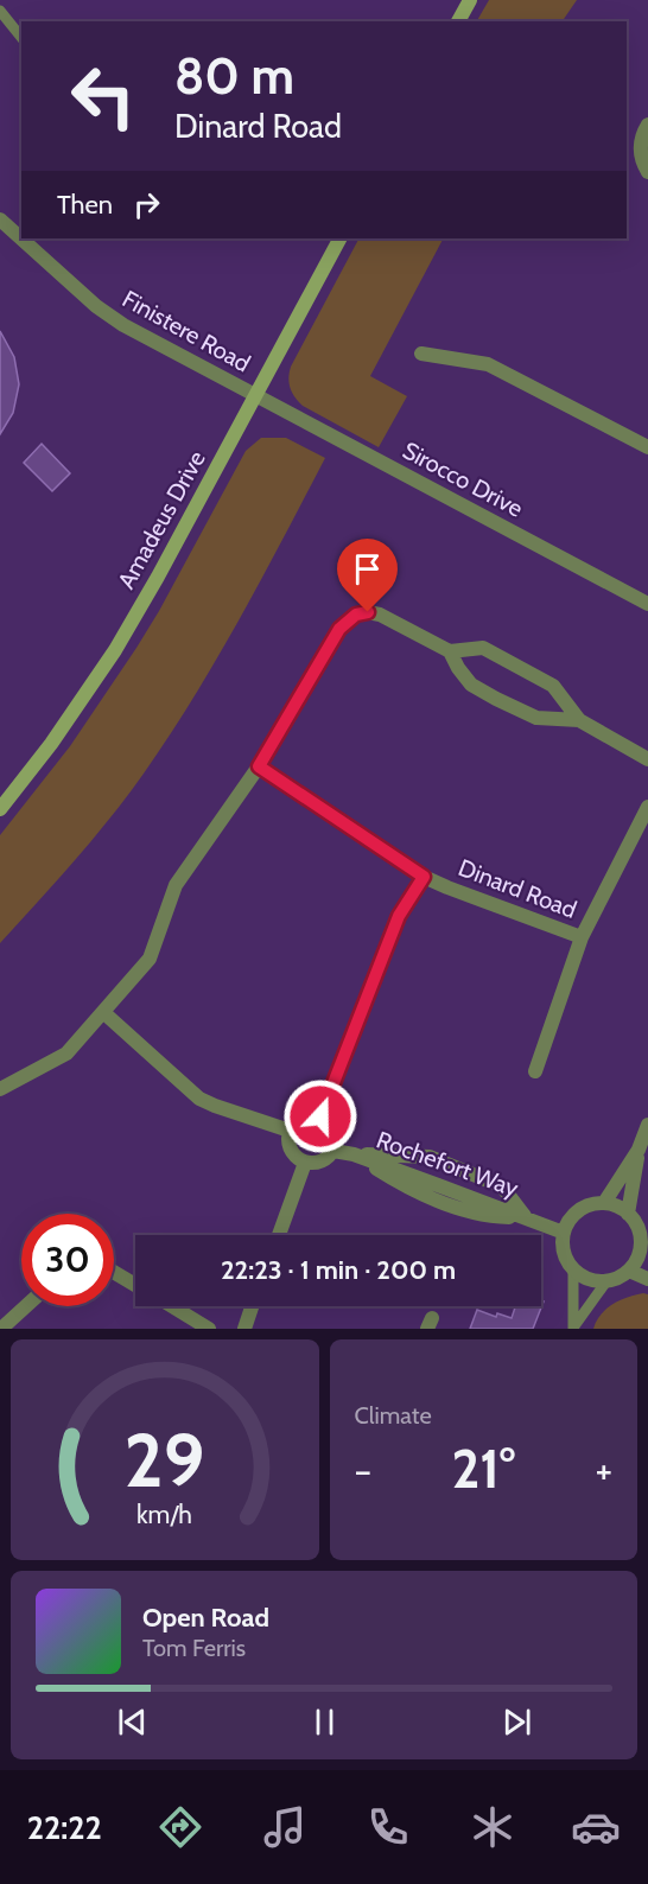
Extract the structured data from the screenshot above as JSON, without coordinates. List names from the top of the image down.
{
  "streets": {
    "street": [
      "Finistere Road",
      "Sirocco Drive",
      "Amadeus Drive",
      "Dinard Road",
      "Rochefort Way"
    ]
  },
  "crossings": [
    ["Finistere Road", "Sirocco Drive"],
    ["Finistere Road", "Amadeus Drive"],
    ["Sirocco Drive", "Amadeus Drive"]
  ],
  "page": {
    "turn": ["80 m", "Dinard Road"],
    "then": "Then",
    "limit": "30",
    "trip": "22:23 · 1 min · 200 m",
    "tile": "Climate",
    "heat": ["−", "21°", "+"],
    "song": ["Open Road", "Tom Ferris"],
    "tabs": "22:22",
    "gauge": ["29", "km/h"]
  }
}
